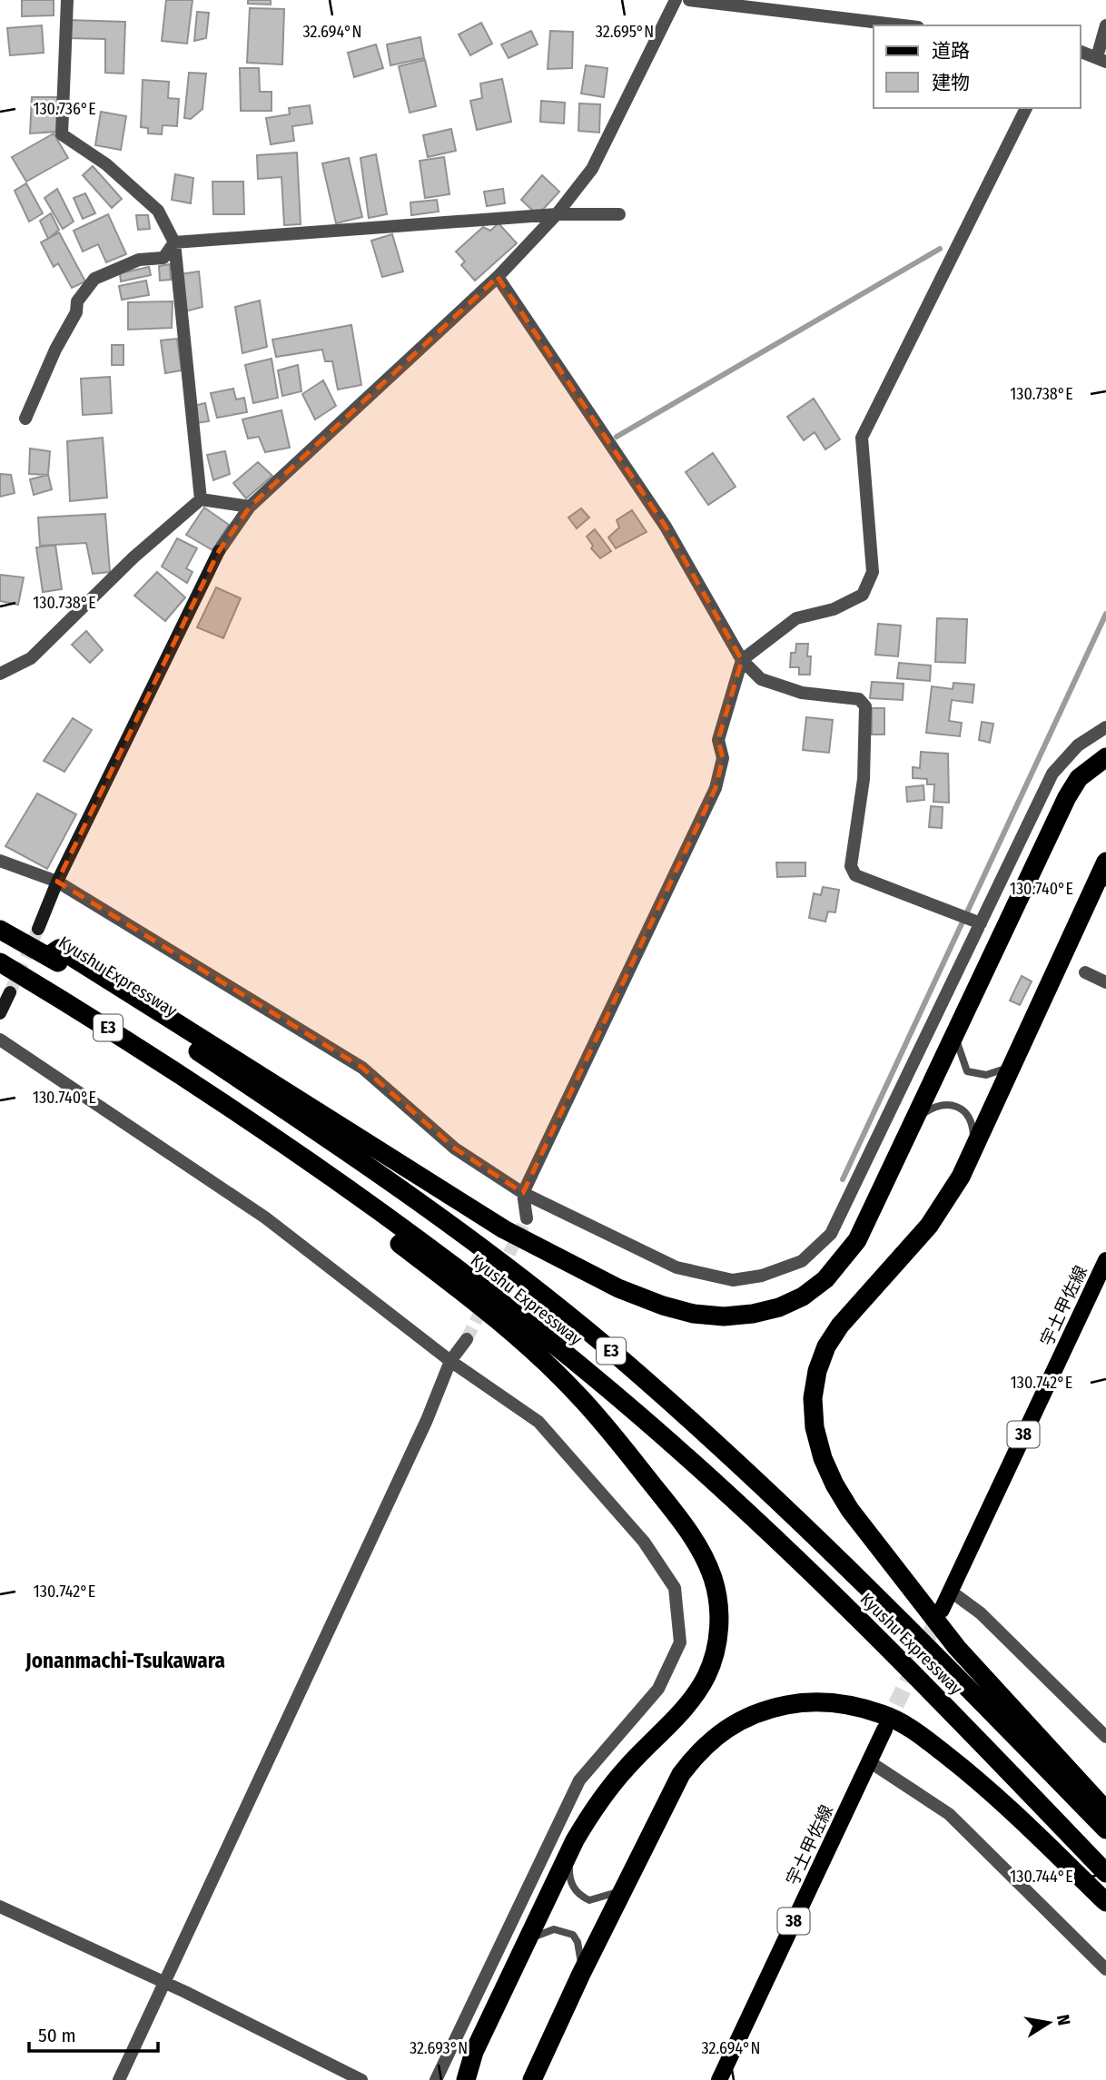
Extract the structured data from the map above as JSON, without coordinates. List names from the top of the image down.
{
  "streets": {
    "highway": ["Kyushu Expressway", "E3"],
    "main road": ["宇土甲佐線", "38"]
  },
  "districts": ["Jonanmachi-Tsukawara"],
  "legend": ["道路", "建物"],
  "scale_bar": "50 m",
  "north": "right",
  "coordinates": [
    "32.694°N",
    "32.695°N",
    "130.736°E",
    "130.738°E",
    "130.740°E",
    "130.742°E",
    "130.744°E",
    "32.693°N"
  ]
}
